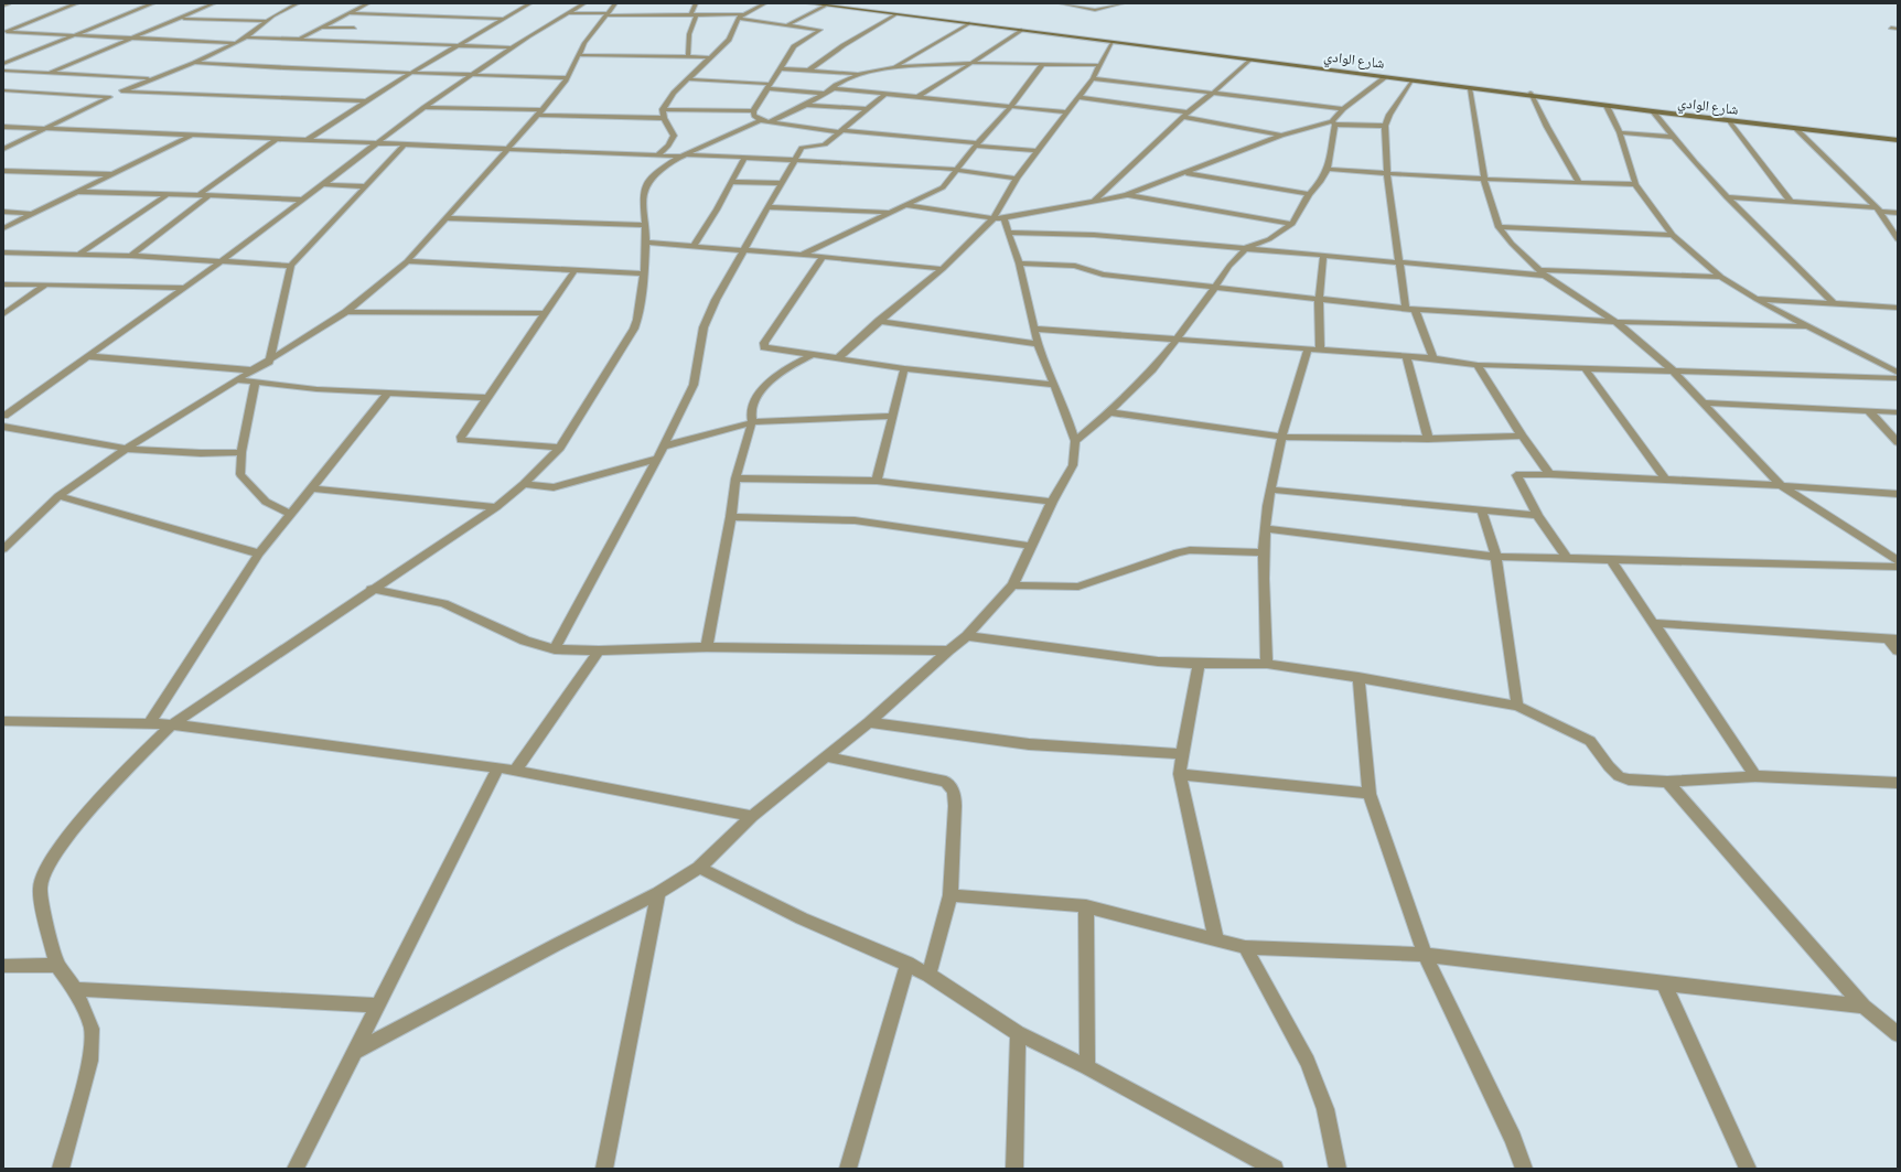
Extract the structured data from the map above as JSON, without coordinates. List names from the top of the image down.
{
  "streets": {
    "main road": ["شارع الوادي"]
  }
}
